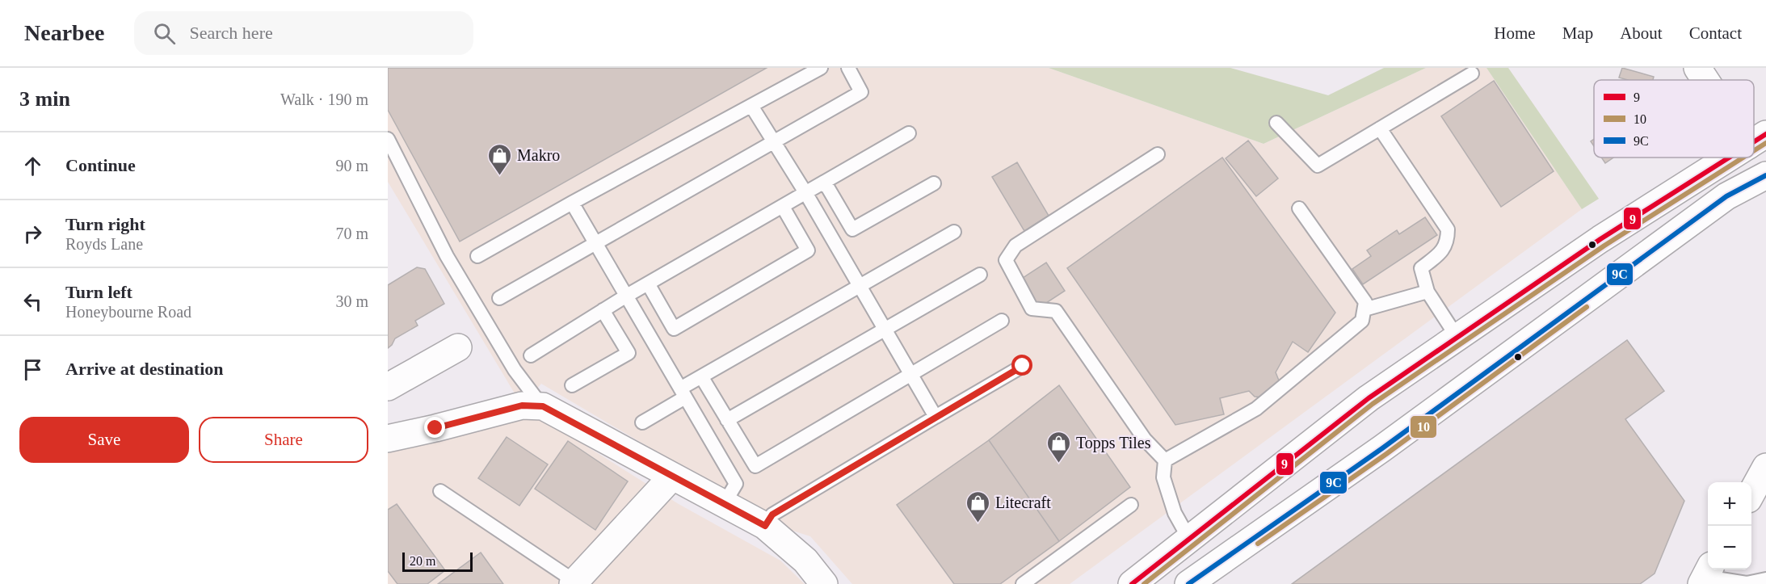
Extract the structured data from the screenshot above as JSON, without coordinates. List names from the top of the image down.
{
  "places": {
    "shop": ["Makro", "Topps Tiles", "Litecraft"]
  },
  "lines": ["transit line 9", "transit line 10", "transit line 9C"],
  "legend": ["9", "10", "9C"],
  "scale_bar": "20 m",
  "page": {
    "header": "Nearbee",
    "search": "Search here",
    "nav": [
      "Home",
      "Map",
      "About",
      "Contact"
    ],
    "heading": ["3 min", "Walk · 190 m"],
    "list": [
      ["Continue", "90 m"],
      ["Turn right", "Royds Lane", "70 m"],
      ["Turn left", "Honeybourne Road", "30 m"],
      "Arrive at destination"
    ],
    "buttons": ["Save", "Share"],
    "map_buttons": ["+", "−"],
    "scale": "20 m"
  }
}
